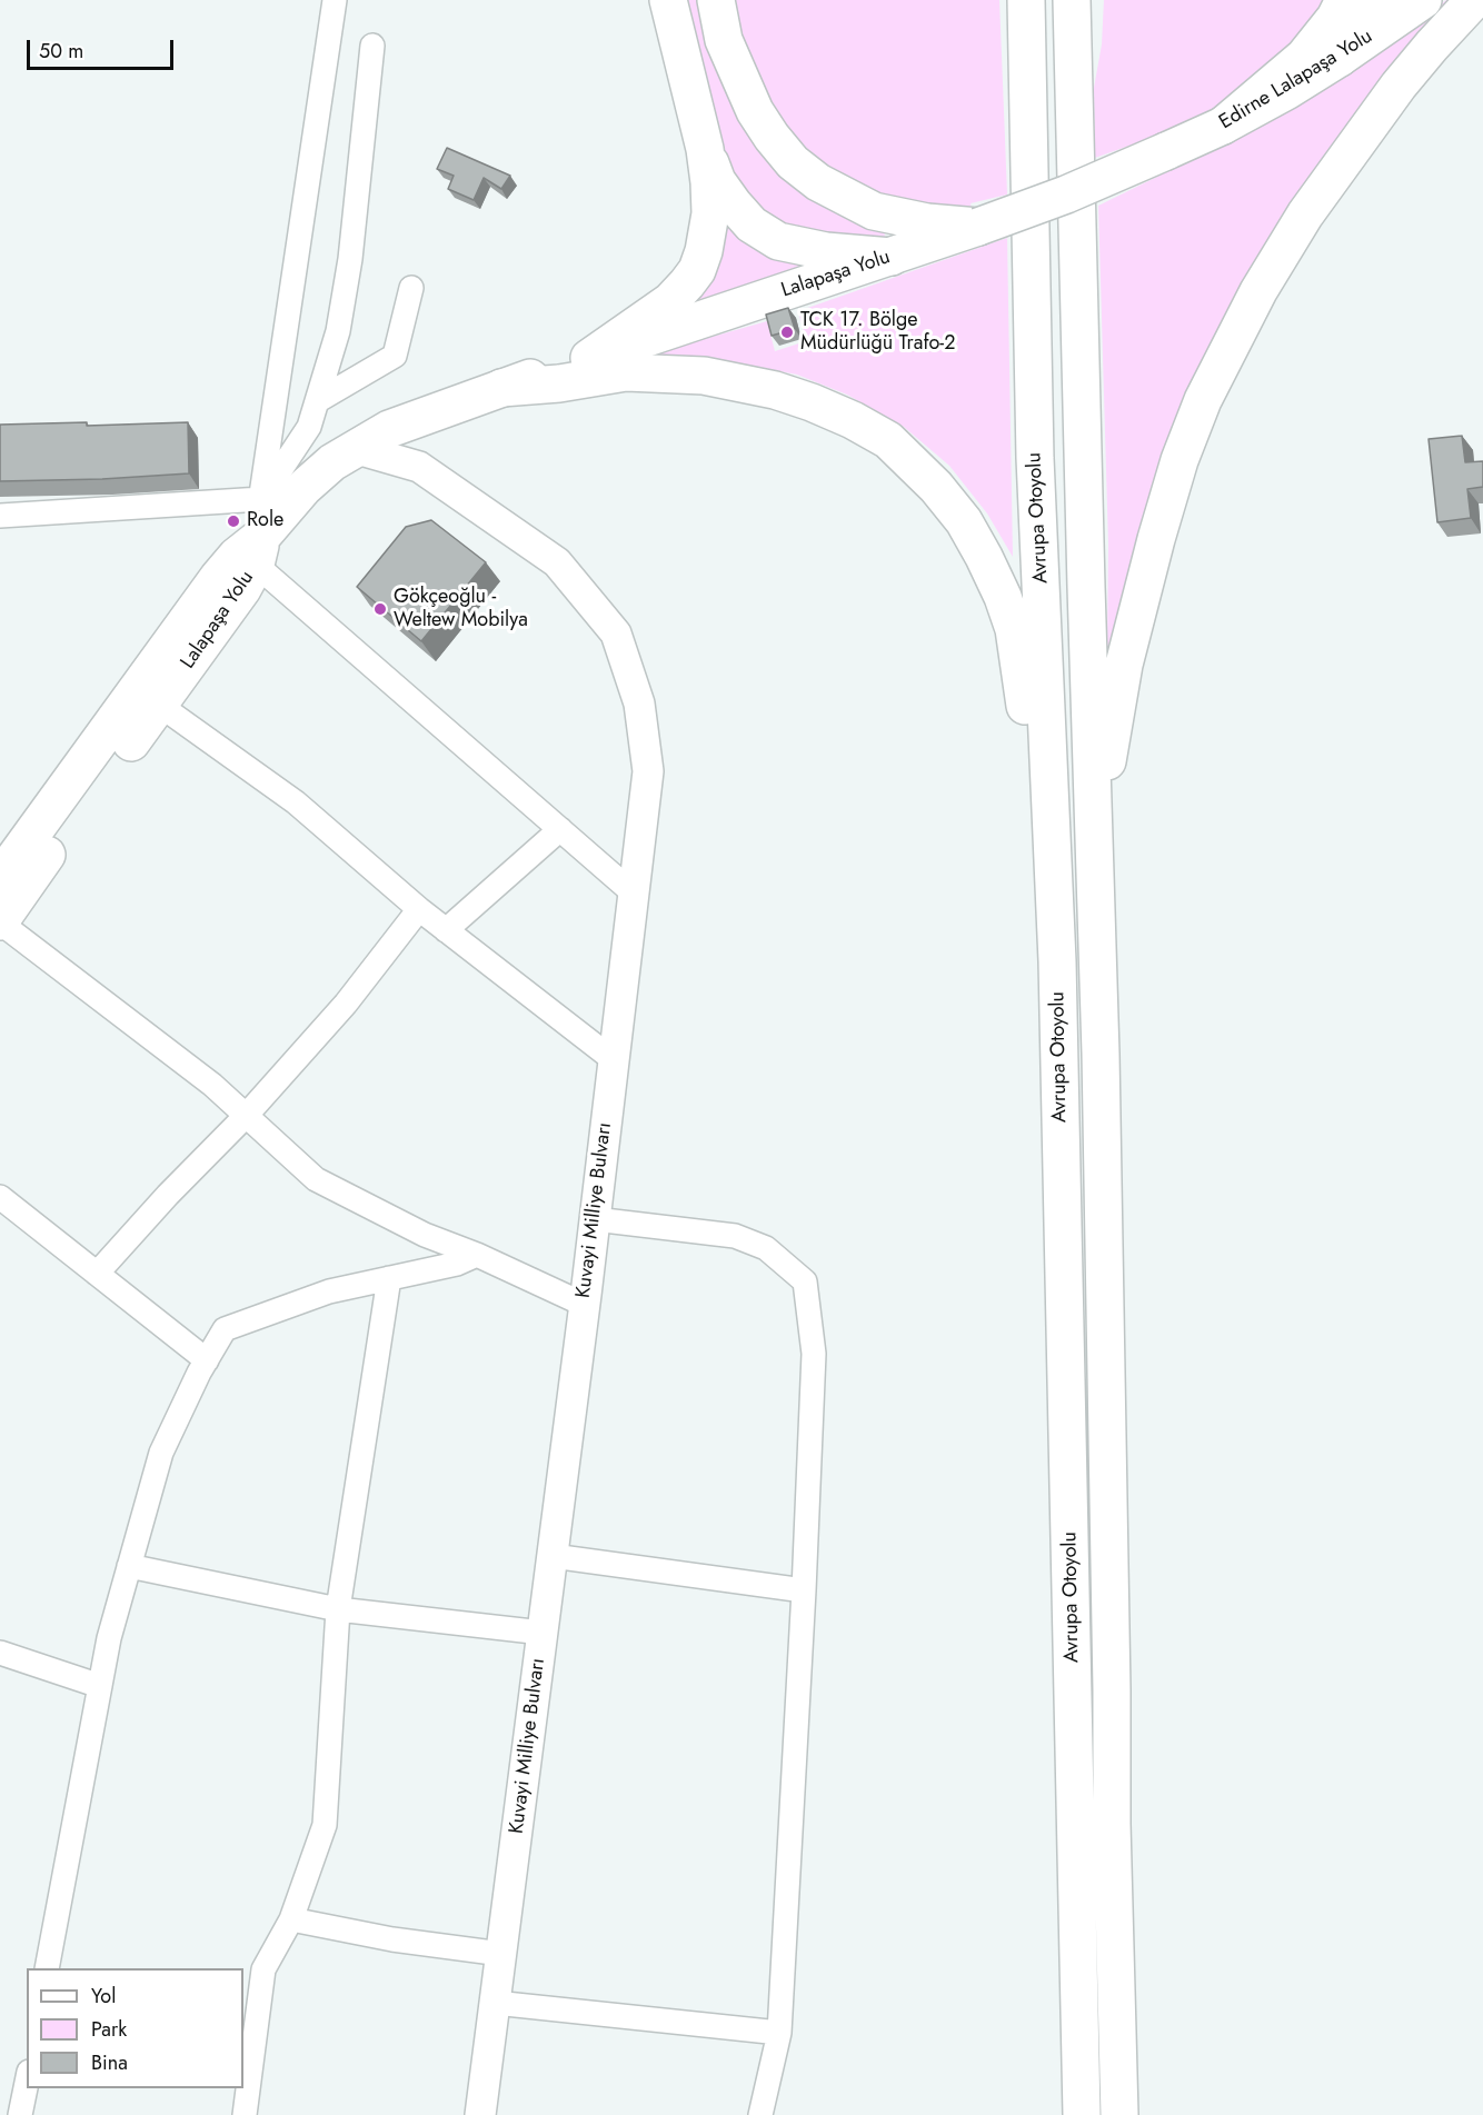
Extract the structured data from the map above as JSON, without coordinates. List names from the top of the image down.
{
  "streets": {
    "main road": ["Edirne Lalapaşa Yolu", "Lalapaşa Yolu", "Avrupa Otoyolu"],
    "street": ["Kuvayi Milliye Bulvarı"]
  },
  "crossings": [
    ["Edirne Lalapaşa Yolu", "Lalapaşa Yolu"]
  ],
  "places": ["TCK 17. Bölge Müdürlüğü Trafo-2", "Role", "Gökçeoğlu - Weltew Mobilya"],
  "legend": ["Yol", "Park", "Bina"],
  "scale_bar": "50 m"
}
